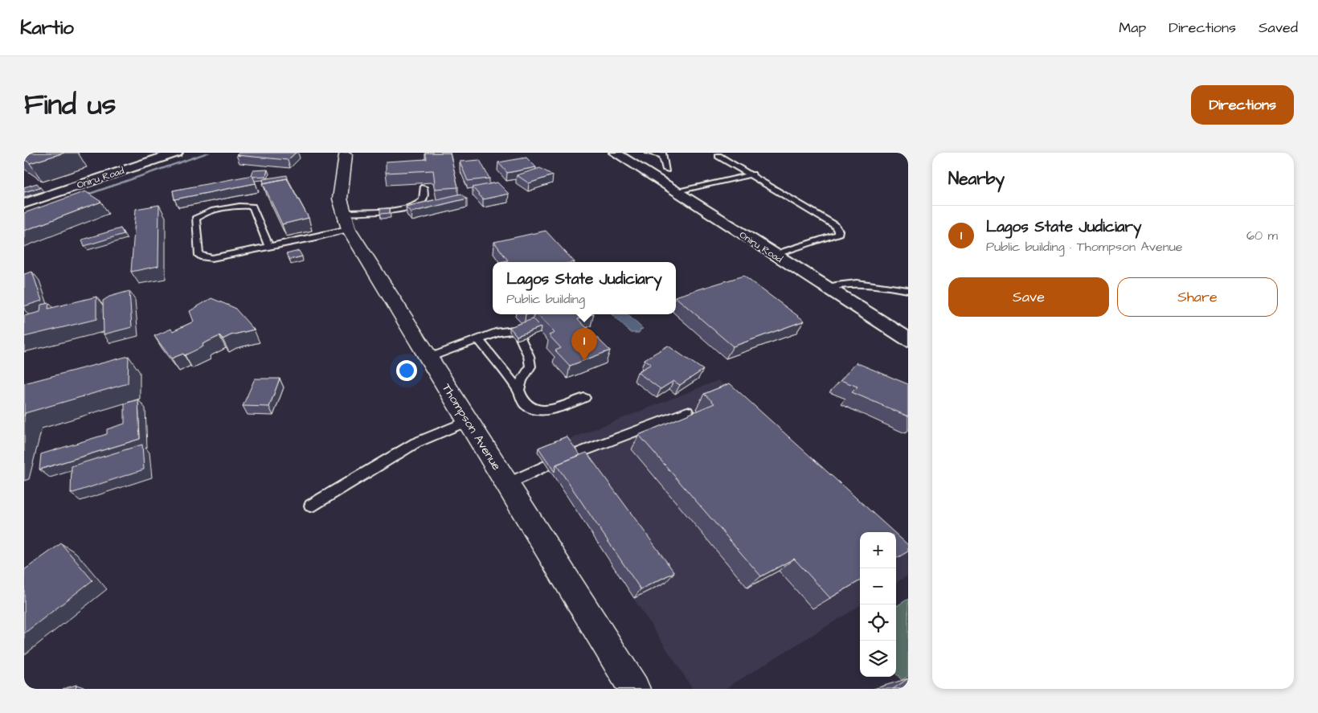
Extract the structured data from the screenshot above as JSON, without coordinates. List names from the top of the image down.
{
  "streets": {
    "street": ["Oniru Road", "Thompson Avenue"]
  },
  "page": {
    "header": "Kartio",
    "nav": ["Map", "Directions", "Saved"],
    "title": "Find us",
    "buttons": [
      "Directions",
      ["Save", "Share"]
    ],
    "heading": "Nearby",
    "list": [
      {
        "mark": "1",
        "name": "Lagos State Judiciary",
        "note": "Public building · Thompson Avenue",
        "value": "60 m"
      }
    ],
    "popup": ["Lagos State Judiciary", "Public building"],
    "pins": "1",
    "map_buttons": ["+", "−"]
  }
}
